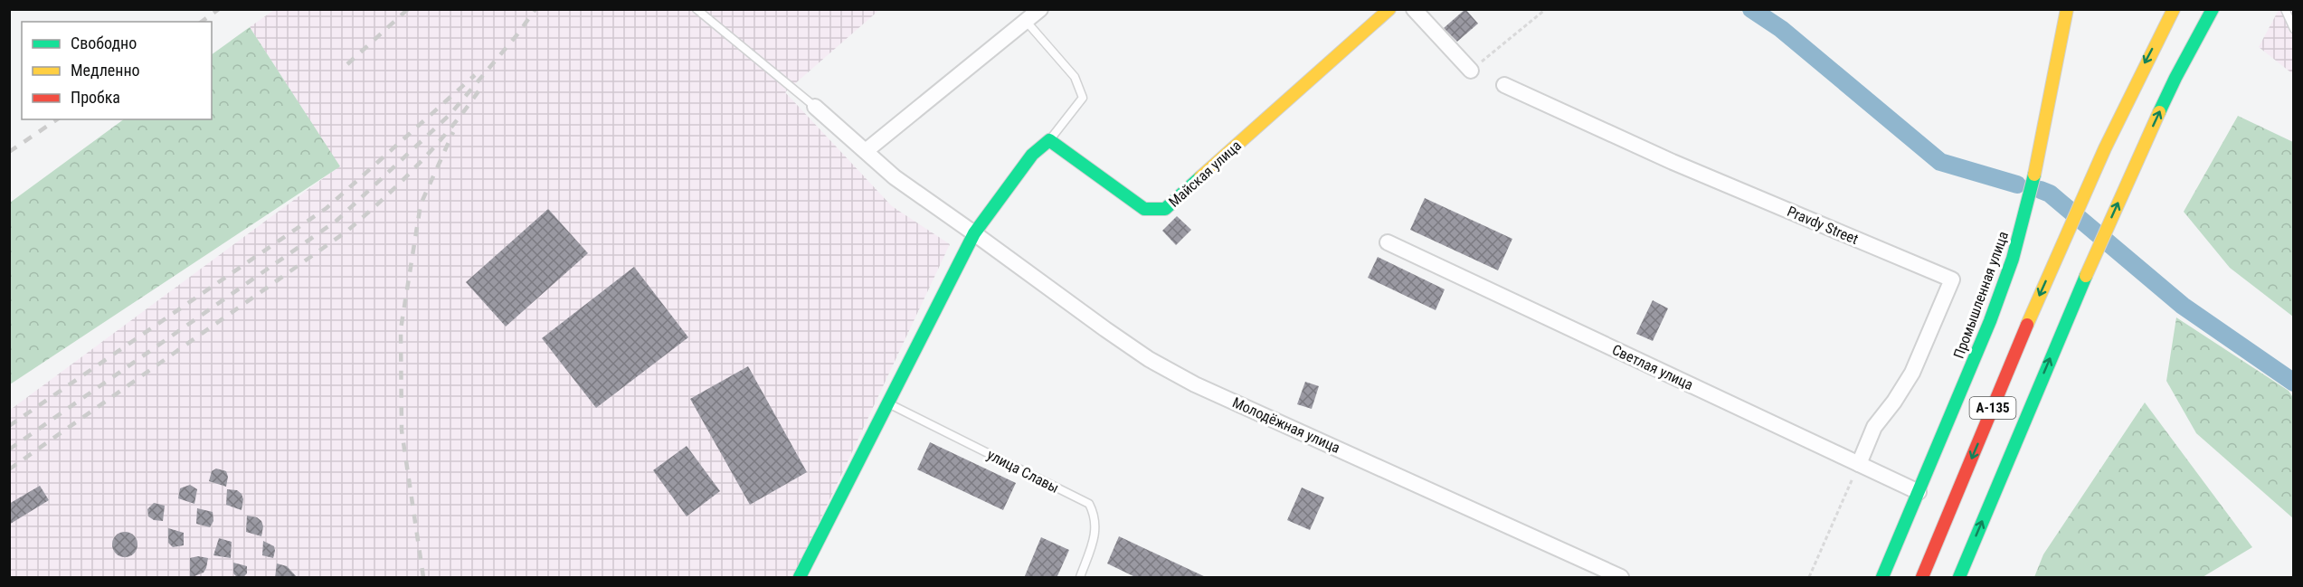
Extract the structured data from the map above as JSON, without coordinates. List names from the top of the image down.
{
  "streets": {
    "main road": ["Майская улица", "Промышленная улица", "А-135"],
    "street": ["Pravdy Street", "Светлая улица", "Молодёжная улица"],
    "lane": ["улица Славы"]
  },
  "crossings": [
    ["Pravdy Street", "Светлая улица"],
    ["Промышленная улица", "Светлая улица"]
  ],
  "legend": ["Свободно", "Медленно", "Пробка"]
}
